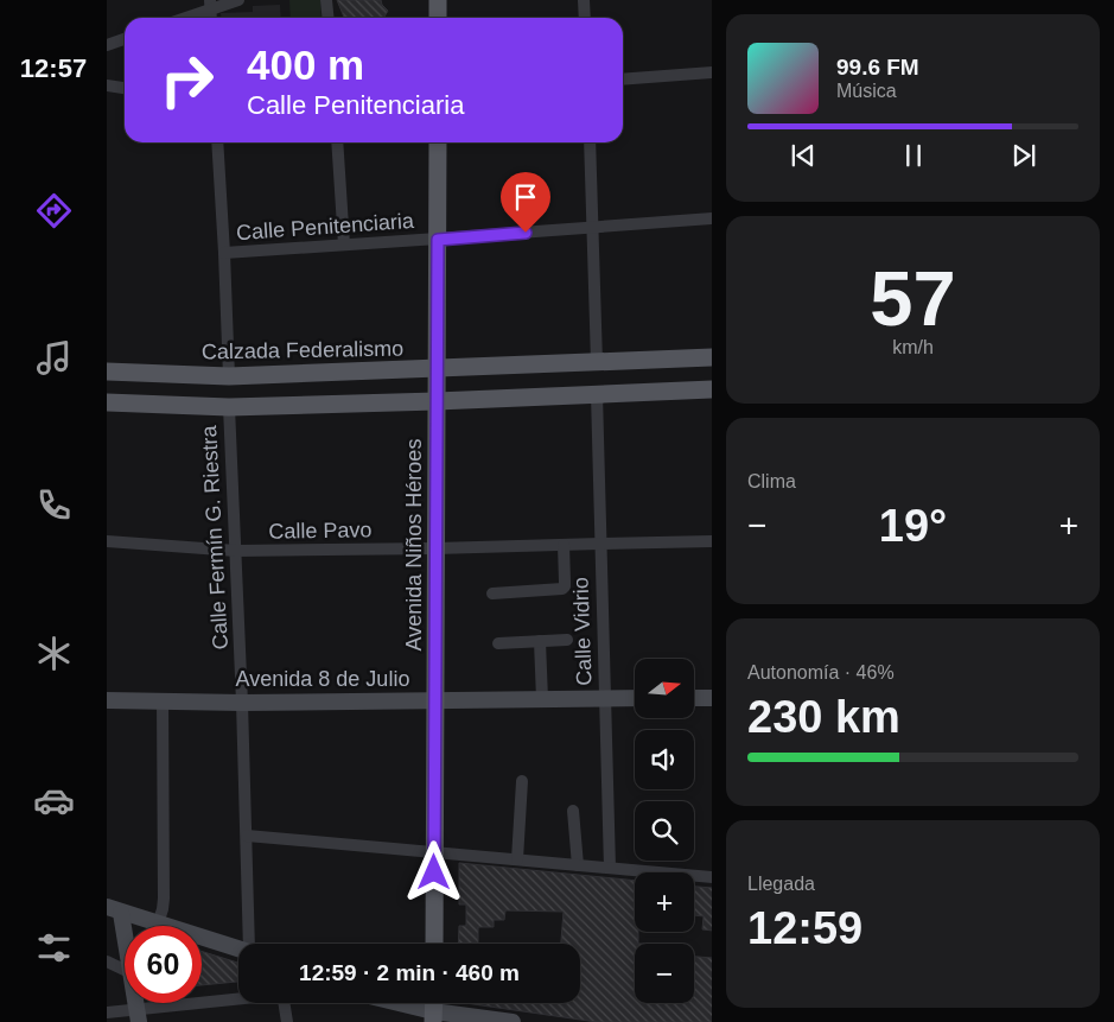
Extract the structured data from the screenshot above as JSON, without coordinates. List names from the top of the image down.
{
  "streets": {
    "main road": ["Calzada Federalismo", "Avenida Niños Héroes"],
    "street": [
      "Calle Penitenciaria",
      "Calle Pavo",
      "Calle Fermín G. Riestra",
      "Calle Vidrio",
      "Avenida 8 de Julio"
    ]
  },
  "crossings": [
    ["Calle Penitenciaria", "Avenida Niños Héroes"],
    ["Calzada Federalismo", "Avenida Niños Héroes"],
    ["Calle Pavo", "Calle Fermín G. Riestra"],
    ["Calle Pavo", "Avenida Niños Héroes"],
    ["Calle Pavo", "Calle Vidrio"],
    ["Calle Fermín G. Riestra", "Avenida 8 de Julio"],
    ["Avenida Niños Héroes", "Avenida 8 de Julio"],
    ["Calle Vidrio", "Avenida 8 de Julio"]
  ],
  "north": "right",
  "page": {
    "tabs": "12:57",
    "turn": ["400 m", "Calle Penitenciaria"],
    "song": ["99.6 FM", "Música"],
    "tile": [
      ["57", "km/h"],
      "Clima",
      ["Autonomía · 46%", "230 km"],
      ["Llegada", "12:59"]
    ],
    "heat": ["−", "19°", "+"],
    "map_buttons": ["+", "−"],
    "limit": "60",
    "trip": "12:59 · 2 min · 460 m"
  }
}
